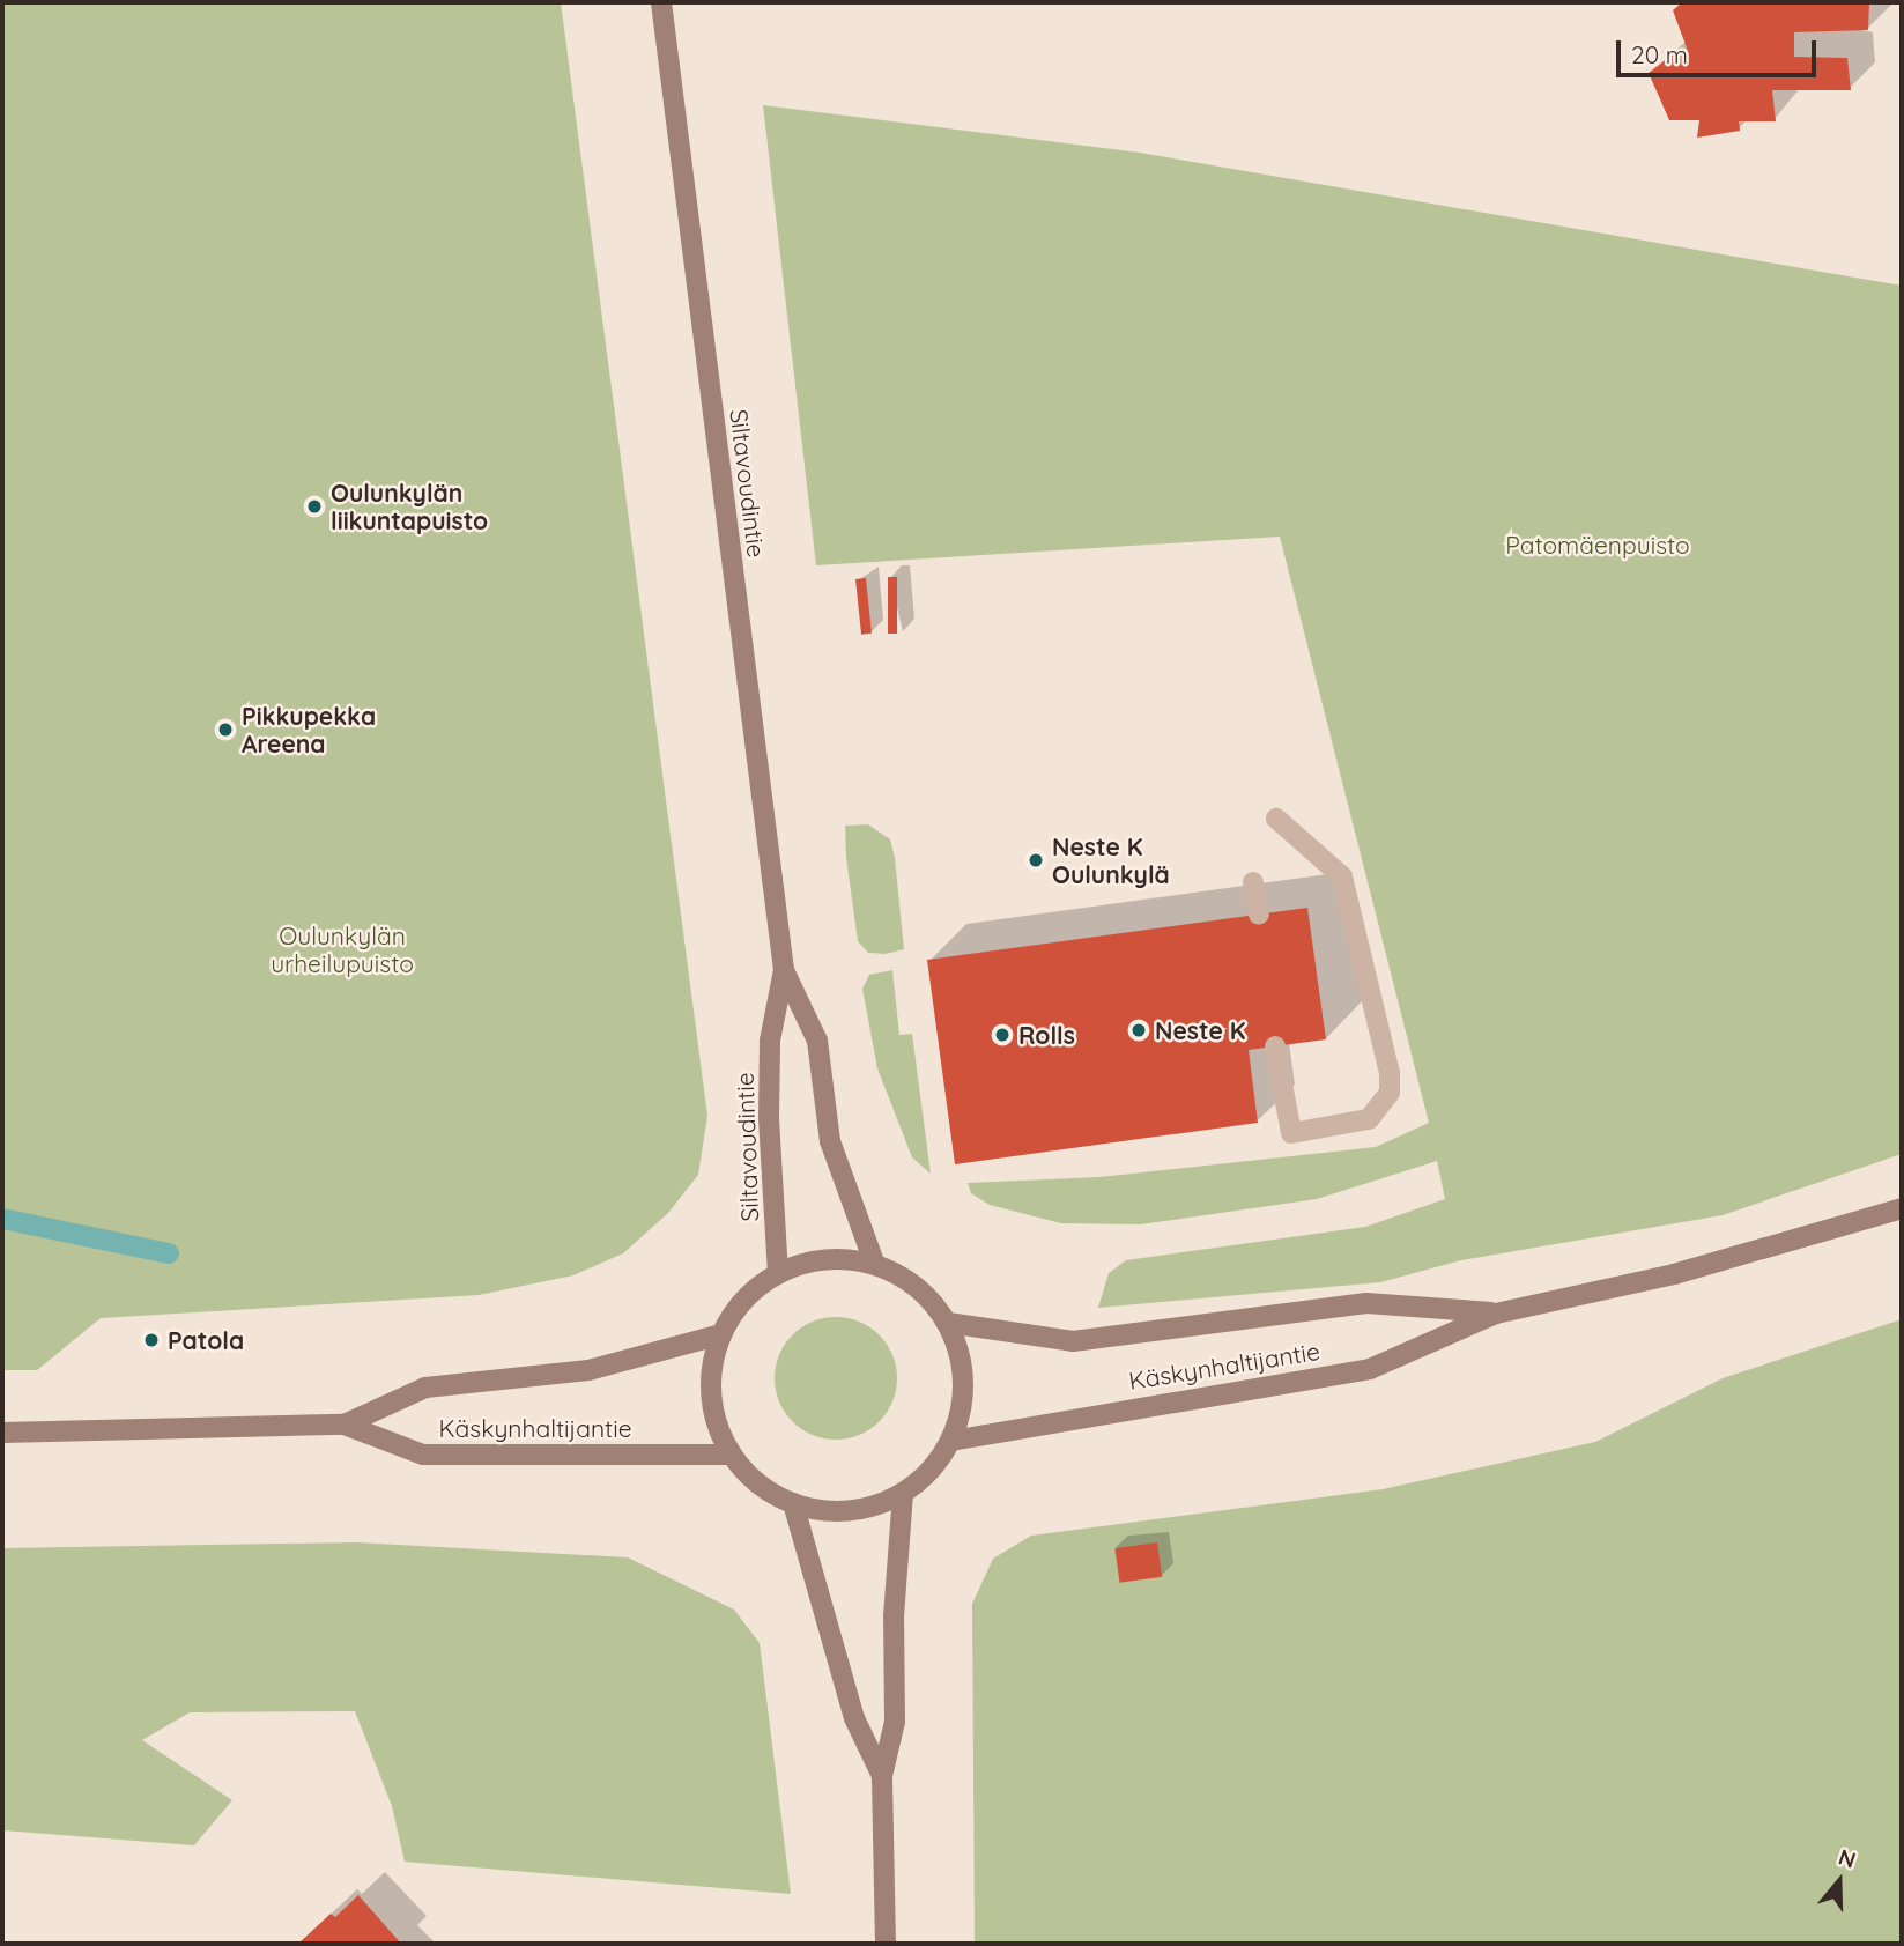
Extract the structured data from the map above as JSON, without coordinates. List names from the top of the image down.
{
  "streets": {
    "main road": ["Siltavoudintie", "Käskynhaltijantie"]
  },
  "crossings": [
    ["Siltavoudintie", "Käskynhaltijantie"]
  ],
  "parks": ["Patomäenpuisto", "Oulunkylän urheilupuisto"],
  "places": [
    "Oulunkylän liikuntapuisto",
    "Pikkupekka Areena",
    "Neste K Oulunkylä",
    "Neste K",
    "Rolls",
    "Patola"
  ],
  "scale_bar": "20 m",
  "north": "top"
}
